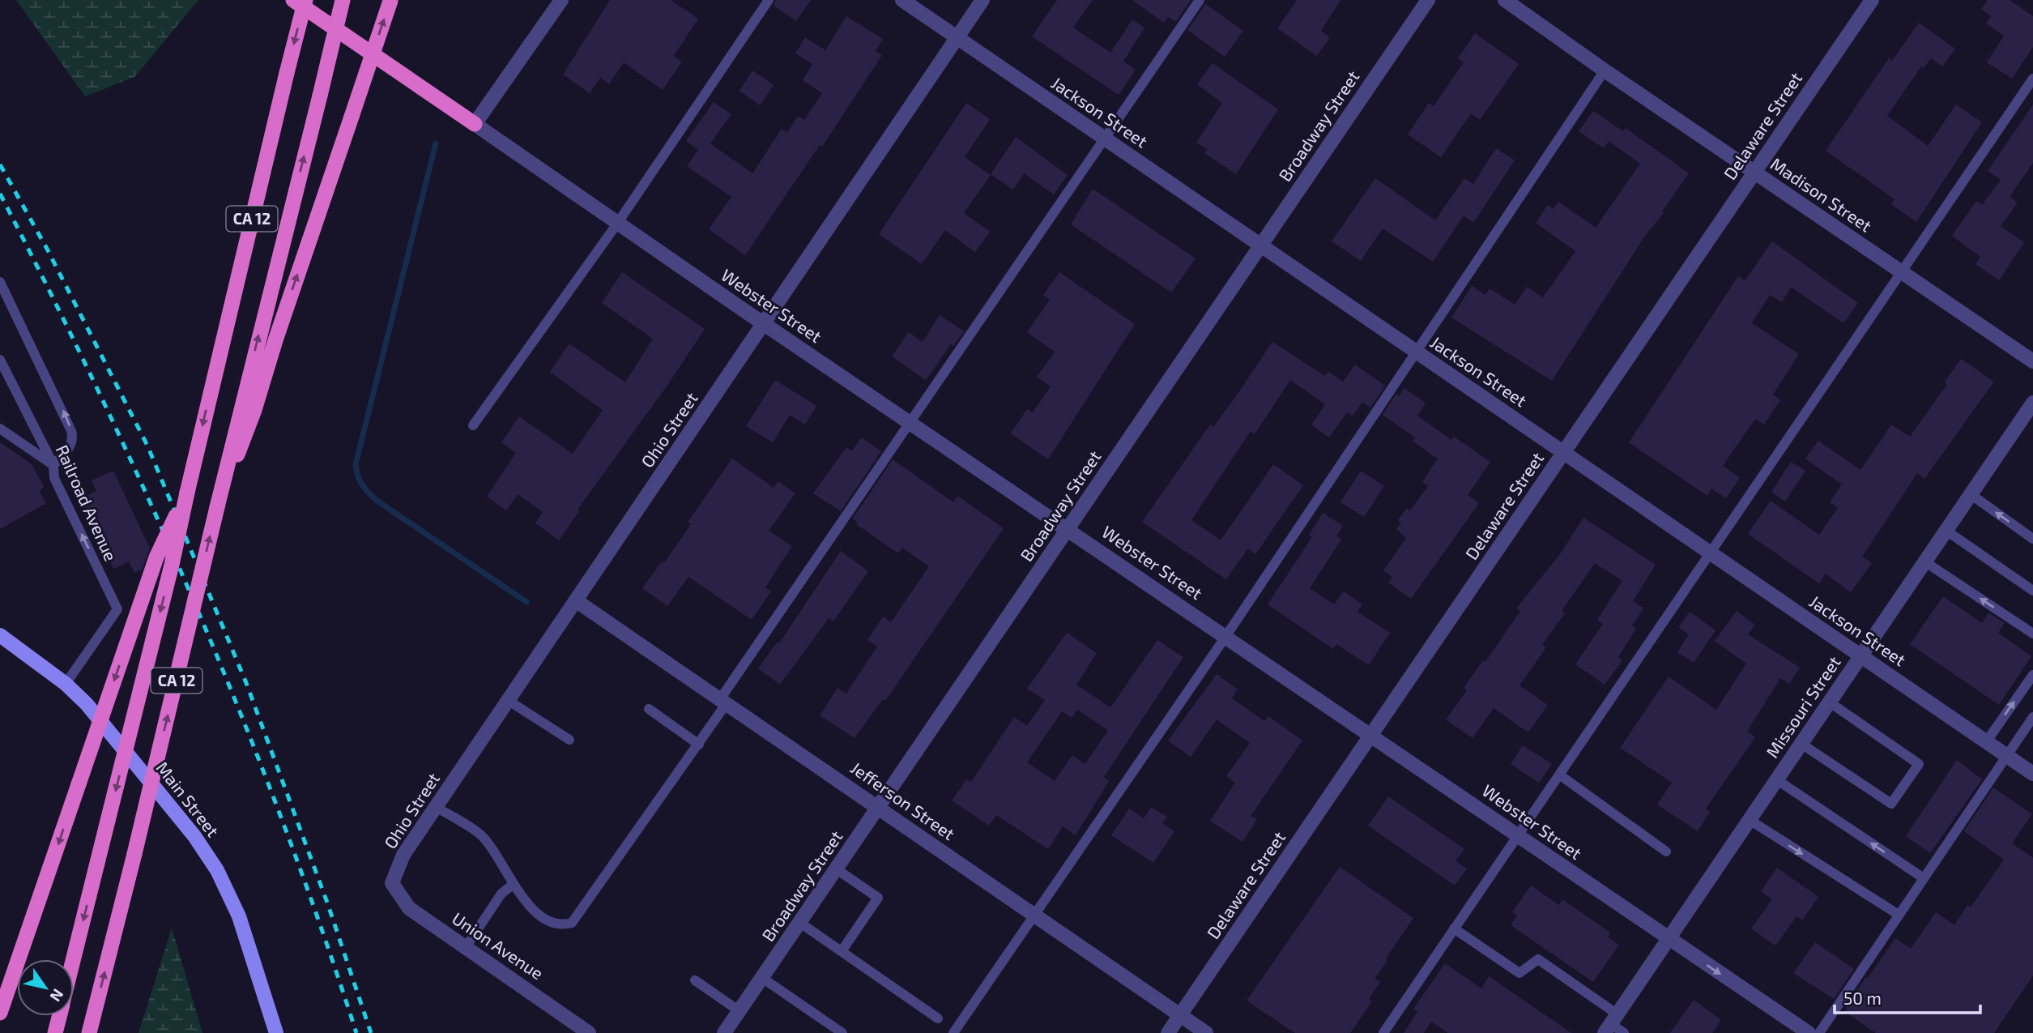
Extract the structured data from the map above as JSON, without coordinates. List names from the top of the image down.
{
  "streets": {
    "highway": ["CA 12"],
    "main road": ["Main Street"],
    "street": [
      "Jackson Street",
      "Broadway Street",
      "Delaware Street",
      "Madison Street",
      "Webster Street",
      "Ohio Street",
      "Missouri Street",
      "Jefferson Street",
      "Union Avenue"
    ],
    "lane": ["Railroad Avenue"]
  },
  "crossings": [
    ["Jackson Street", "Broadway Street"],
    ["Jackson Street", "Delaware Street"],
    ["Jackson Street", "Ohio Street"],
    ["Jackson Street", "Missouri Street"],
    ["Broadway Street", "Webster Street"],
    ["Broadway Street", "Jefferson Street"],
    ["Delaware Street", "Madison Street"],
    ["Delaware Street", "Webster Street"],
    ["Delaware Street", "Jefferson Street"],
    ["Webster Street", "Ohio Street"],
    ["Webster Street", "Missouri Street"],
    ["Ohio Street", "Jefferson Street"],
    ["Ohio Street", "Union Avenue"],
    ["Railroad Avenue", "Main Street"]
  ],
  "one_way": ["Railroad Avenue"],
  "scale_bar": "50 m",
  "north": "bottom right"
}
